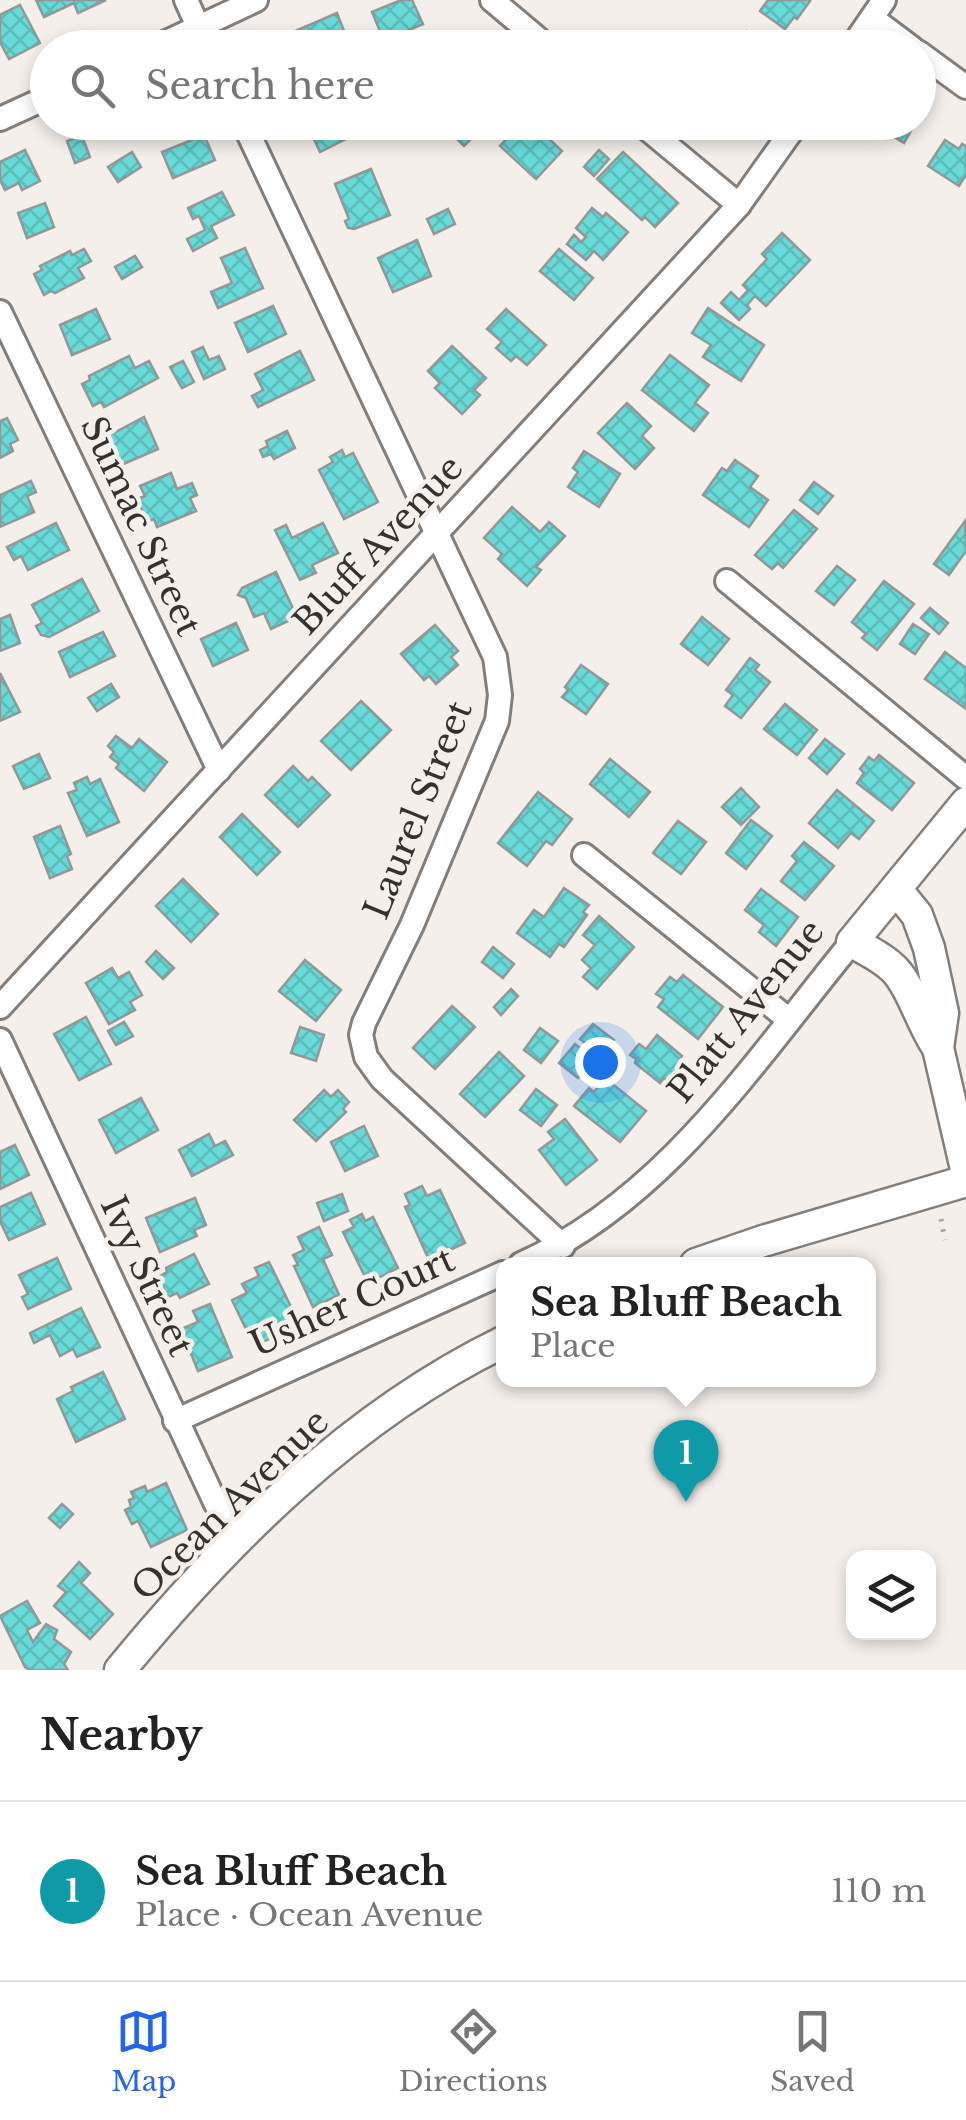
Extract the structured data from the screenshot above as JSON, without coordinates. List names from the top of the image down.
{
  "streets": {
    "main road": ["Platt Avenue", "Ocean Avenue"],
    "street": [
      "Sumac Street",
      "Bluff Avenue",
      "Laurel Street",
      "Ivy Street",
      "Usher Court"
    ]
  },
  "crossings": [
    ["Sumac Street", "Bluff Avenue"],
    ["Bluff Avenue", "Laurel Street"],
    ["Laurel Street", "Platt Avenue"],
    ["Ivy Street", "Usher Court"],
    ["Ivy Street", "Ocean Avenue"]
  ],
  "page": {
    "search": "Search here",
    "popup": ["Sea Bluff Beach", "Place"],
    "pins": "1",
    "heading": "Nearby",
    "list": [
      {
        "mark": "1",
        "name": "Sea Bluff Beach",
        "note": "Place · Ocean Avenue",
        "value": "110 m"
      }
    ],
    "nav": ["Map", "Directions", "Saved"]
  }
}
